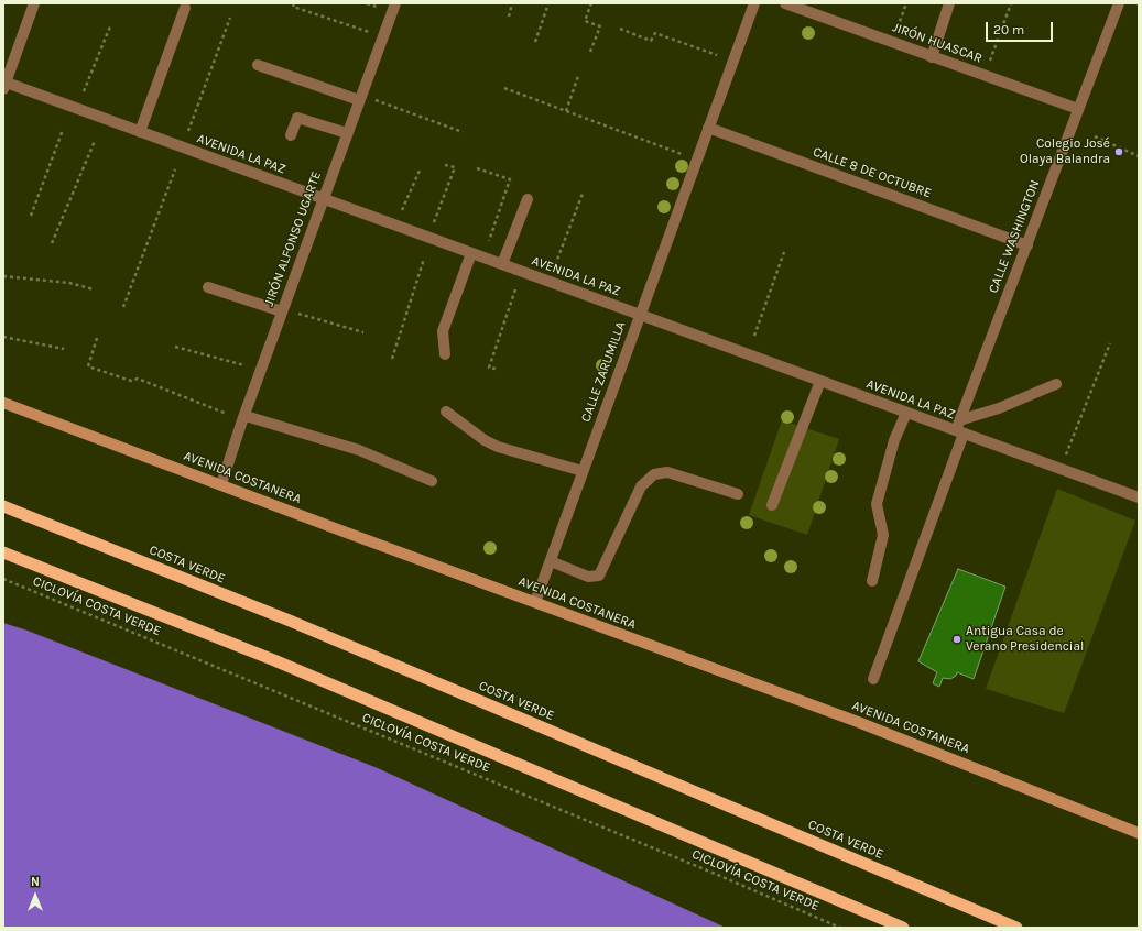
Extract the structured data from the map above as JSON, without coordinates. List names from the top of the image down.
{
  "streets": {
    "highway": ["COSTA VERDE"],
    "main road": ["AVENIDA COSTANERA"],
    "street": [
      "JIRÓN HUASCAR",
      "AVENIDA LA PAZ",
      "CALLE 8 DE OCTUBRE",
      "CALLE WASHINGTON",
      "JIRÓN ALFONSO UGARTE",
      "CALLE ZARUMILLA"
    ],
    "path": ["CICLOVÍA COSTA VERDE"]
  },
  "crossings": [
    ["JIRÓN HUASCAR", "CALLE WASHINGTON"],
    ["AVENIDA LA PAZ", "CALLE WASHINGTON"],
    ["AVENIDA LA PAZ", "JIRÓN ALFONSO UGARTE"],
    ["AVENIDA LA PAZ", "CALLE ZARUMILLA"],
    ["CALLE 8 DE OCTUBRE", "CALLE WASHINGTON"],
    ["CALLE 8 DE OCTUBRE", "CALLE ZARUMILLA"],
    ["JIRÓN ALFONSO UGARTE", "AVENIDA COSTANERA"],
    ["CALLE ZARUMILLA", "AVENIDA COSTANERA"]
  ],
  "places": ["Colegio José Olaya Balandra", "Antigua Casa de Verano Presidencial"],
  "scale_bar": "20 m",
  "north": "top"
}
